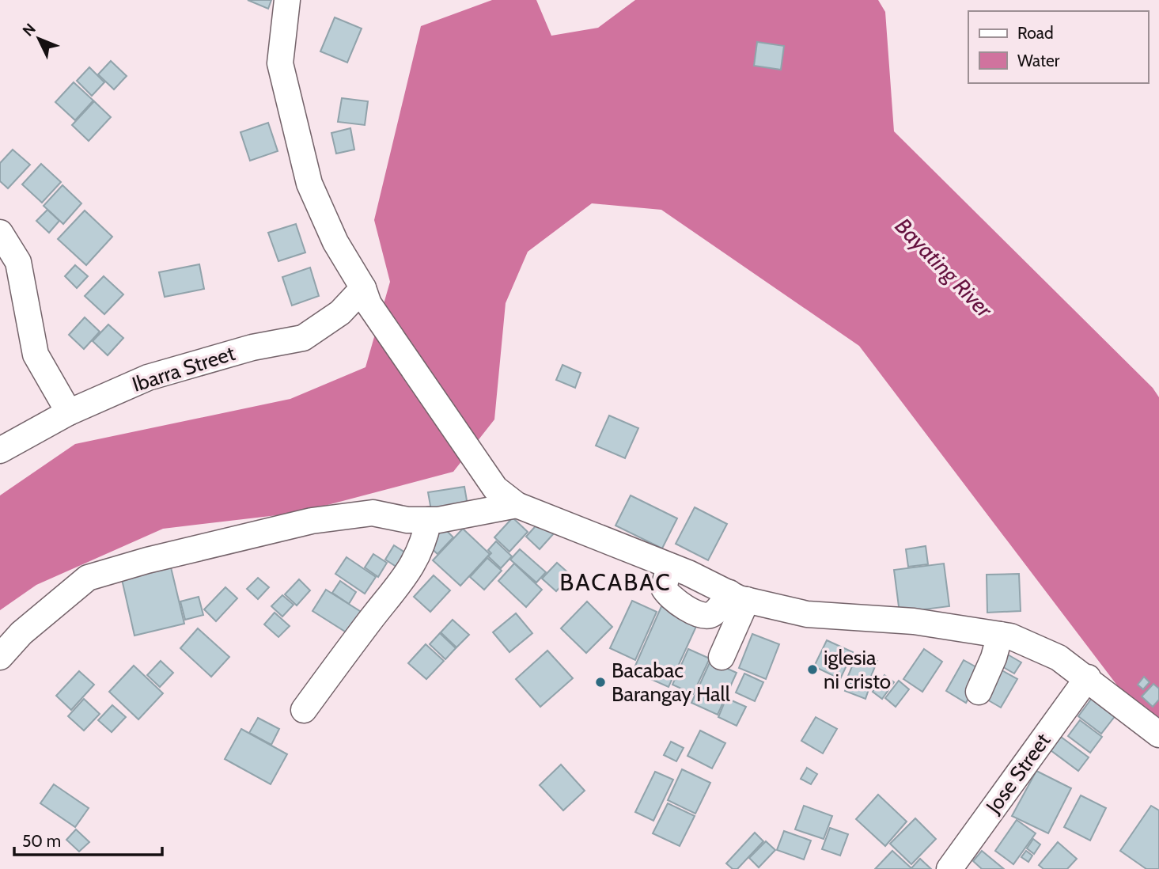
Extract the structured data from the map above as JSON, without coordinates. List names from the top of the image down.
{
  "streets": {
    "street": ["Ibarra Street", "Jose Street"]
  },
  "districts": ["BACABAC"],
  "water": ["Bayating River"],
  "places": ["iglesia ni cristo", "Bacabac Barangay Hall"],
  "legend": ["Road", "Water"],
  "scale_bar": "50 m",
  "north": "top left"
}
